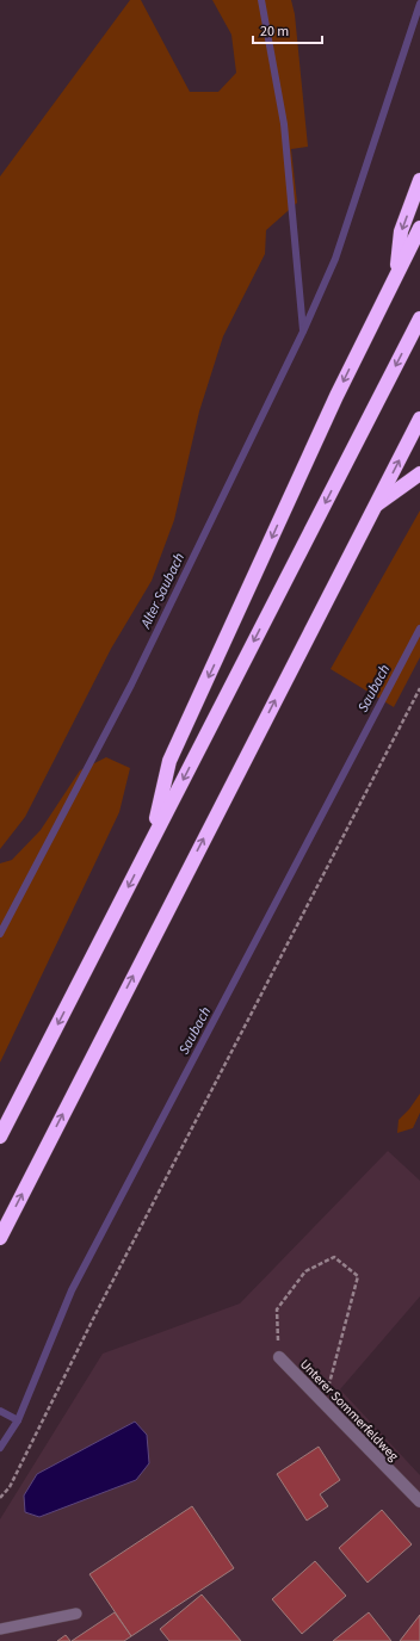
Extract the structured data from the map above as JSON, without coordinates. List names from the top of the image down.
{
  "streets": {
    "street": ["Unterer Sommerfeldweg"]
  },
  "water": ["Alter Saubach", "Saubach"],
  "scale_bar": "20 m"
}
